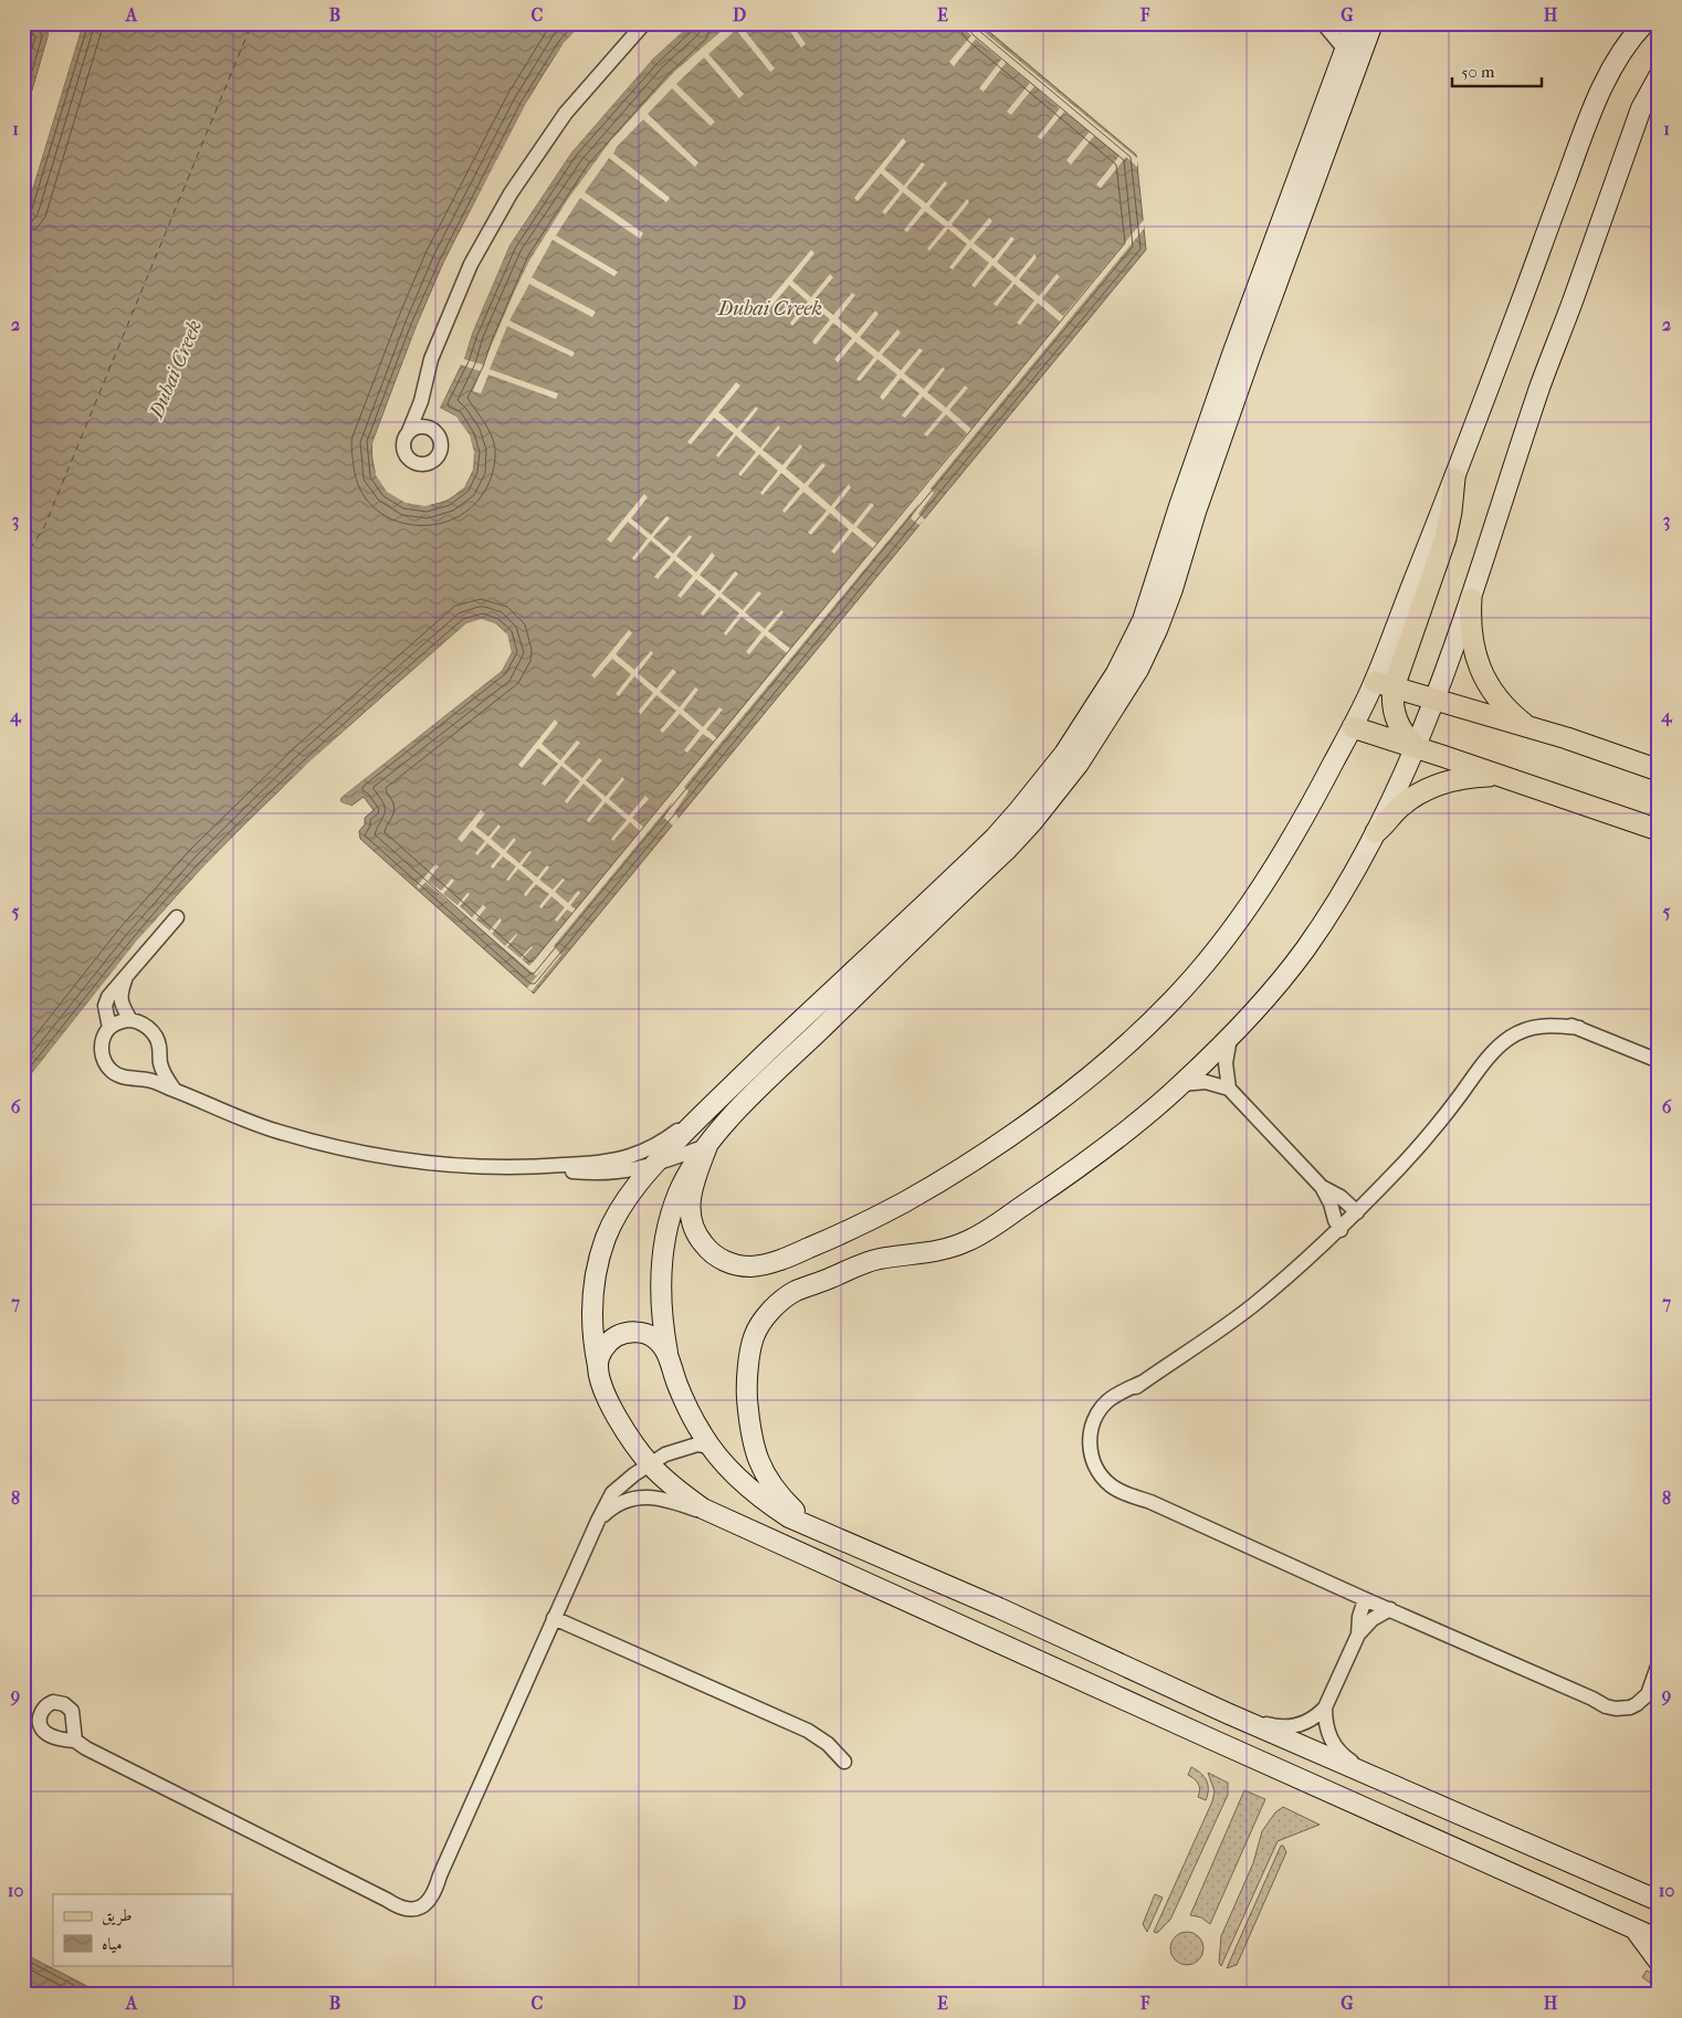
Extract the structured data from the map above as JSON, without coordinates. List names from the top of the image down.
{
  "water": ["Dubai Creek"],
  "legend": ["طريق", "مياه"],
  "scale_bar": "50 m",
  "grid": {
    "columns": [
      "A",
      "B",
      "C",
      "D",
      "E",
      "F",
      "G",
      "H"
    ],
    "rows": [
      "1",
      "2",
      "3",
      "4",
      "5",
      "6",
      "7",
      "8",
      "9",
      "10"
    ]
  }
}
